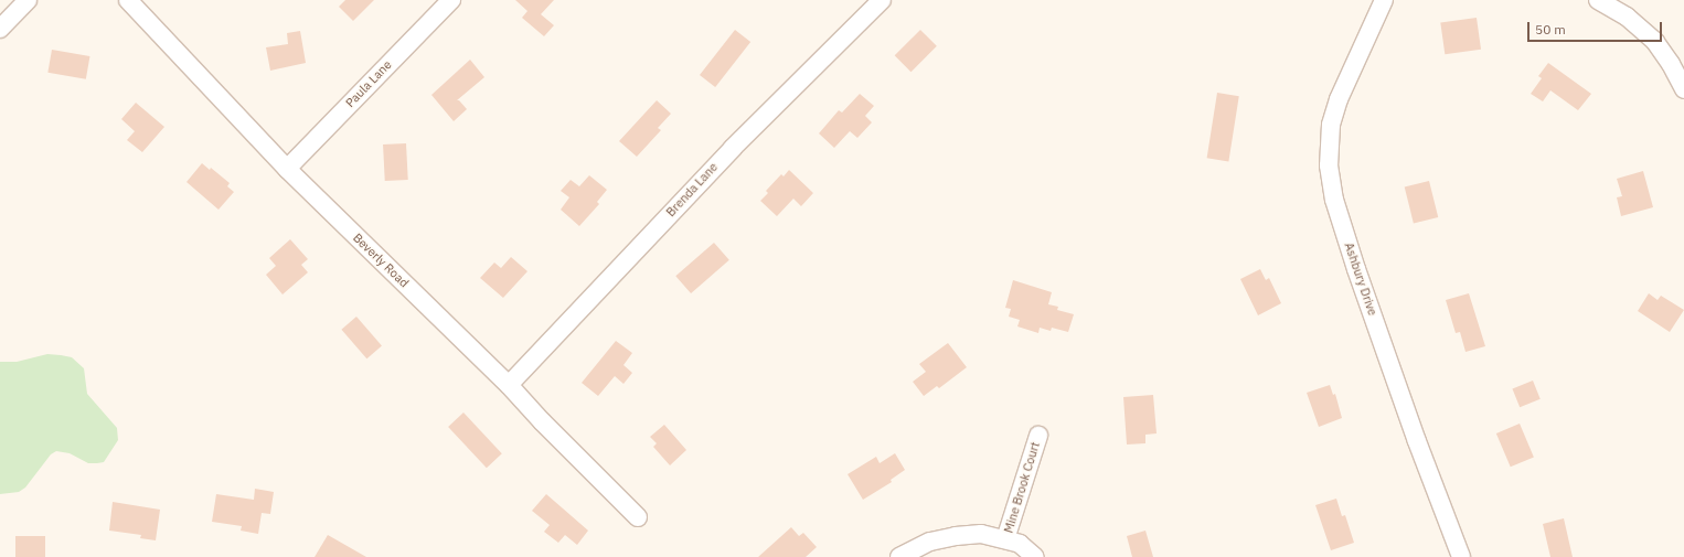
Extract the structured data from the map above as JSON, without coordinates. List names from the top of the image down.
{
  "streets": {
    "street": [
      "Paula Lane",
      "Brenda Lane",
      "Beverly Road",
      "Ashbury Drive",
      "Mine Brook Court"
    ]
  },
  "crossings": [
    ["Paula Lane", "Beverly Road"],
    ["Brenda Lane", "Beverly Road"]
  ],
  "scale_bar": "50 m"
}
